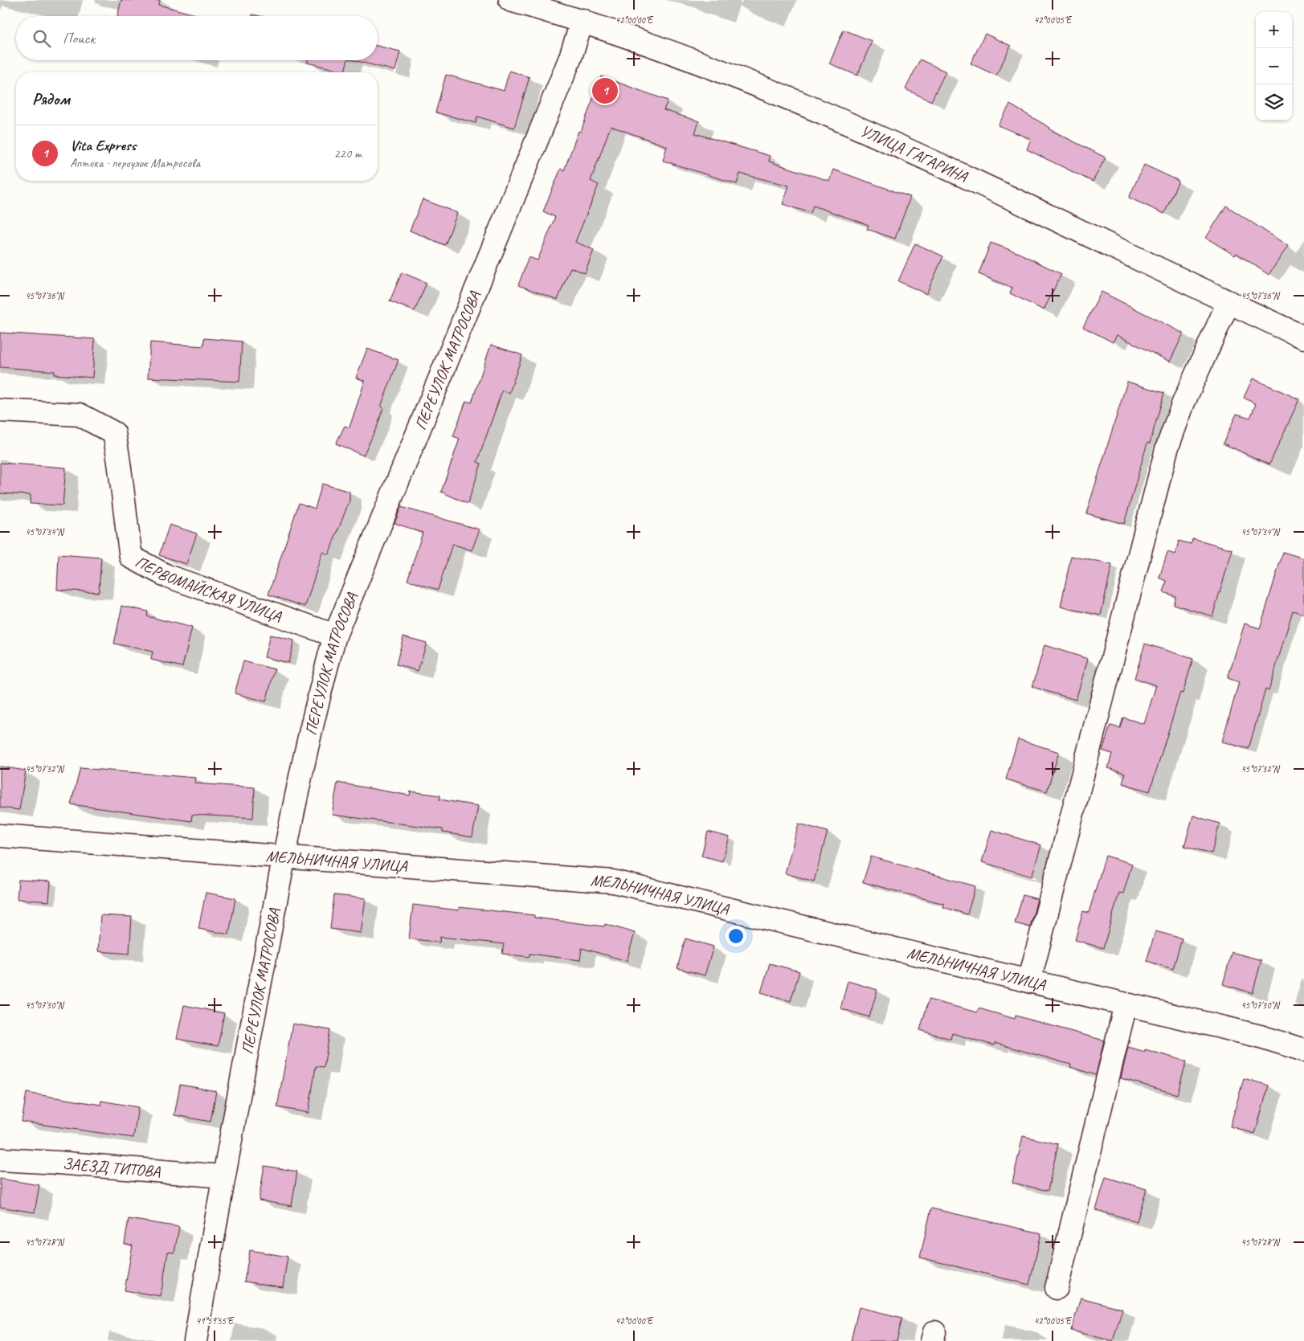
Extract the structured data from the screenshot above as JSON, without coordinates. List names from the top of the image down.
{
  "streets": {
    "street": [
      "УЛИЦА ГАГАРИНА",
      "ПЕРЕУЛОК МАТРОСОВА",
      "ПЕРВОМАЙСКАЯ УЛИЦА",
      "МЕЛЬНИЧНАЯ УЛИЦА",
      "ЗАЕЗД ТИТОВА"
    ]
  },
  "crossings": [
    ["УЛИЦА ГАГАРИНА", "ПЕРЕУЛОК МАТРОСОВА"],
    ["ПЕРЕУЛОК МАТРОСОВА", "ПЕРВОМАЙСКАЯ УЛИЦА"],
    ["ПЕРЕУЛОК МАТРОСОВА", "МЕЛЬНИЧНАЯ УЛИЦА"],
    ["ПЕРЕУЛОК МАТРОСОВА", "ЗАЕЗД ТИТОВА"]
  ],
  "page": {
    "map_buttons": ["+", "−"],
    "search": "Поиск",
    "heading": "Рядом",
    "pins": "1",
    "list": [
      {
        "mark": "1",
        "name": "Vita Express",
        "note": "Аптека · переулок Матросова",
        "value": "220 m"
      }
    ]
  },
  "coordinates": [
    "42°00'00\"E",
    "42°00'05\"E",
    "45°07'36\"N",
    "45°07'34\"N",
    "45°07'32\"N",
    "45°07'30\"N",
    "45°07'28\"N",
    "41°59'55\"E"
  ]
}
